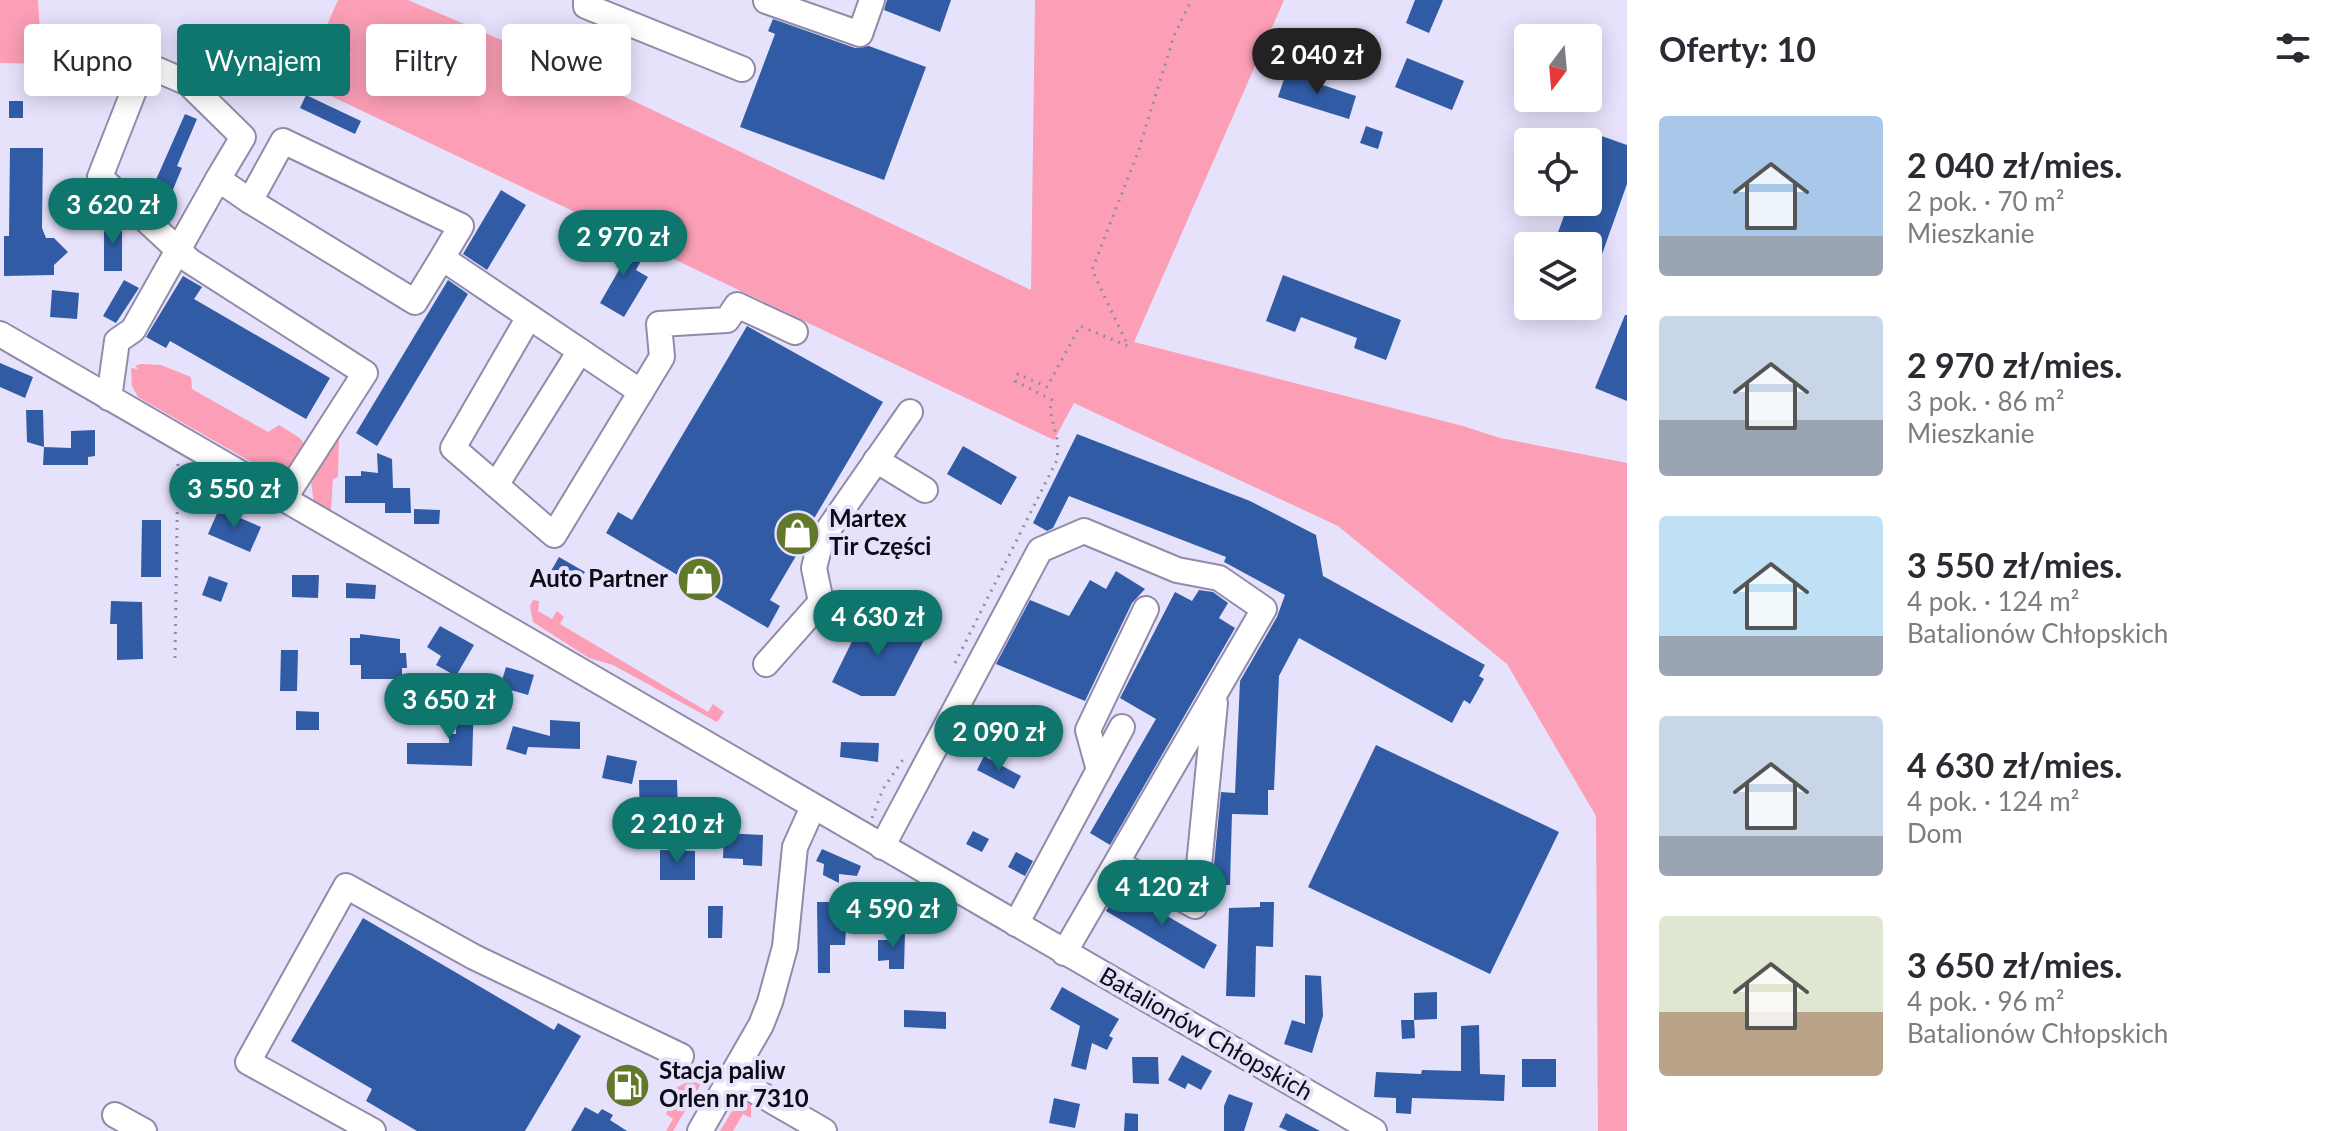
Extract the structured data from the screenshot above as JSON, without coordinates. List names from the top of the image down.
{
  "streets": {
    "street": ["Batalionów Chłopskich"]
  },
  "places": {
    "shop": ["Martex Tir Części", "Auto Partner"],
    "fuel station": ["Stacja paliw Orlen nr 7310"]
  },
  "north": "bottom",
  "page": {
    "heading": "Oferty: 10",
    "chip": [
      "Kupno",
      "Wynajem",
      "Filtry",
      "Nowe"
    ],
    "price": [
      "2 040 zł",
      "3 620 zł",
      "2 970 zł",
      "3 550 zł",
      "4 630 zł",
      "3 650 zł",
      "2 090 zł",
      "2 210 zł",
      "4 120 zł",
      "4 590 zł"
    ],
    "list": [
      {
        "name": "2 040 zł/mies.",
        "note": "2 pok. · 70 m² · Mieszkanie"
      },
      {
        "name": "2 970 zł/mies.",
        "note": "3 pok. · 86 m² · Mieszkanie"
      },
      {
        "name": "3 550 zł/mies.",
        "note": "4 pok. · 124 m² · Batalionów Chłopskich"
      },
      {
        "name": "4 630 zł/mies.",
        "note": "4 pok. · 124 m² · Dom"
      },
      {
        "name": "3 650 zł/mies.",
        "note": "4 pok. · 96 m² · Batalionów Chłopskich"
      }
    ]
  }
}
